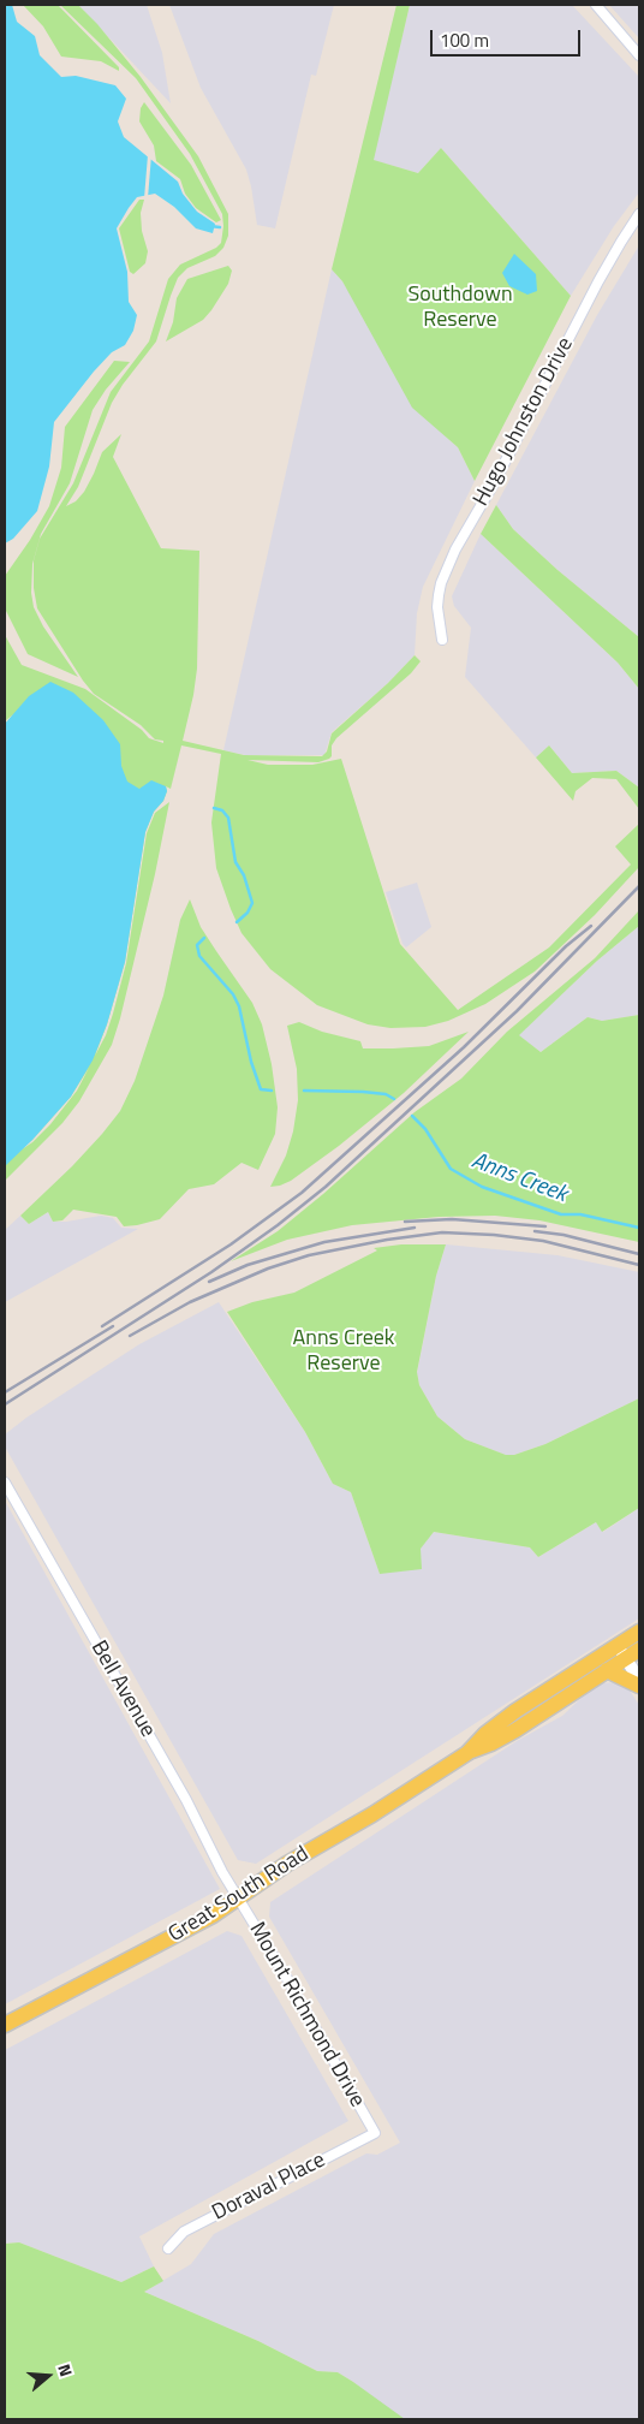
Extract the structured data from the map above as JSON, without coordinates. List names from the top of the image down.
{
  "streets": {
    "main road": ["Great South Road"],
    "street": [
      "Hugo Johnston Drive",
      "Bell Avenue",
      "Mount Richmond Drive",
      "Doraval Place"
    ]
  },
  "crossings": [
    ["Bell Avenue", "Great South Road"],
    ["Bell Avenue", "Mount Richmond Drive"],
    ["Great South Road", "Mount Richmond Drive"],
    ["Mount Richmond Drive", "Doraval Place"]
  ],
  "water": ["Anns Creek"],
  "parks": ["Southdown Reserve", "Anns Creek Reserve"],
  "scale_bar": "100 m",
  "north": "right"
}
